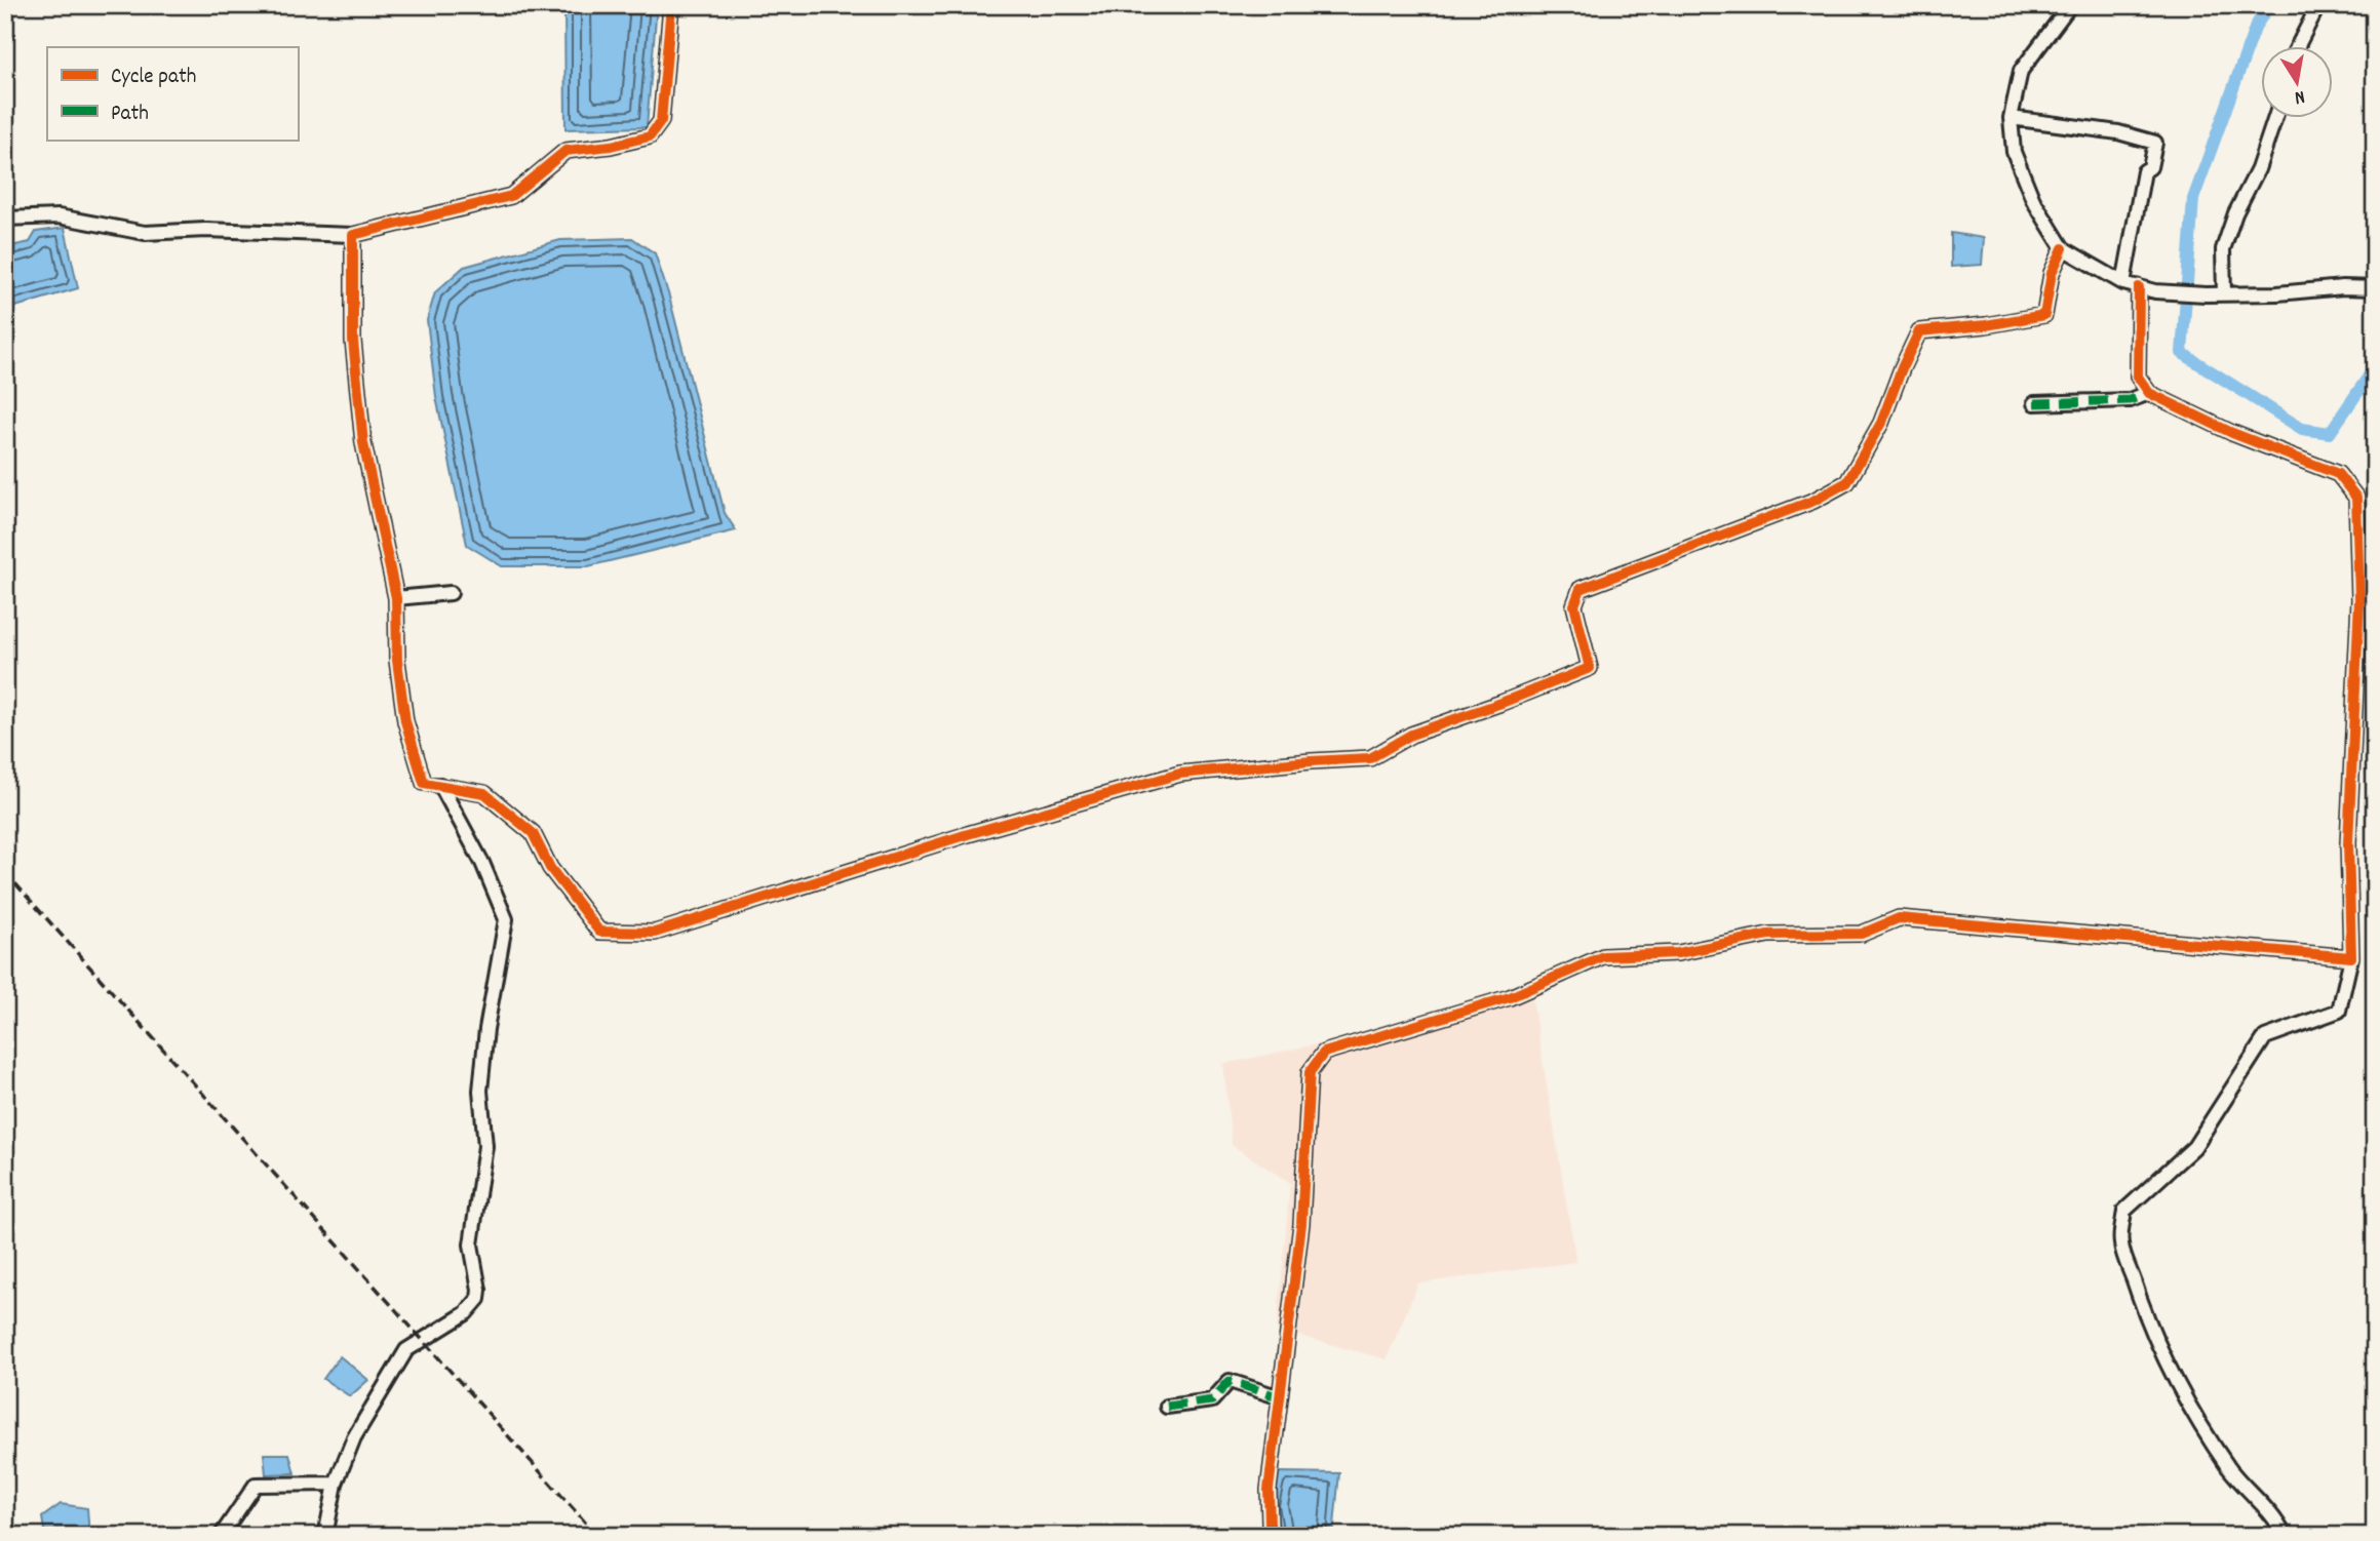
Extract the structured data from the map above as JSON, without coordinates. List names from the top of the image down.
{
  "legend": ["Cycle path", "Path"],
  "north": "bottom"
}
